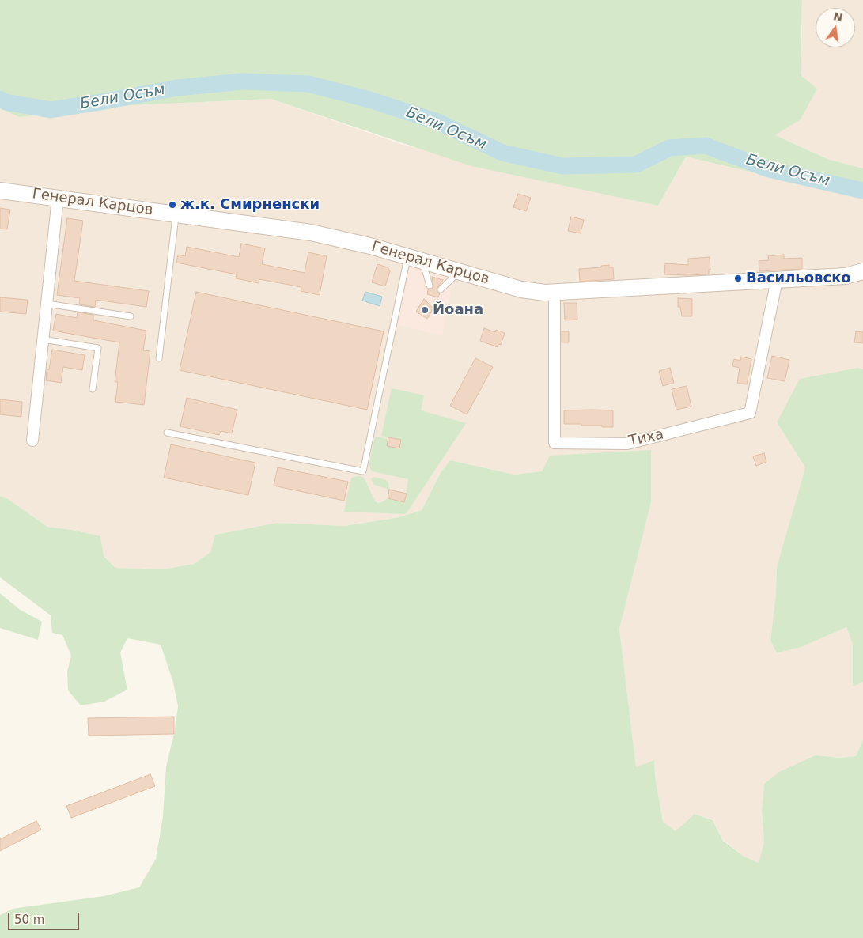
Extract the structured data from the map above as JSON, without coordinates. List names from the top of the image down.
{
  "streets": {
    "main road": ["Генерал Карцов"],
    "street": ["Тиха"]
  },
  "crossings": [
    ["Генерал Карцов", "Тиха"]
  ],
  "water": ["Бели Осъм"],
  "places": ["ж.к. Смирненски", "Васильовско", "Йоана"],
  "scale_bar": "50 m",
  "north": "top"
}
